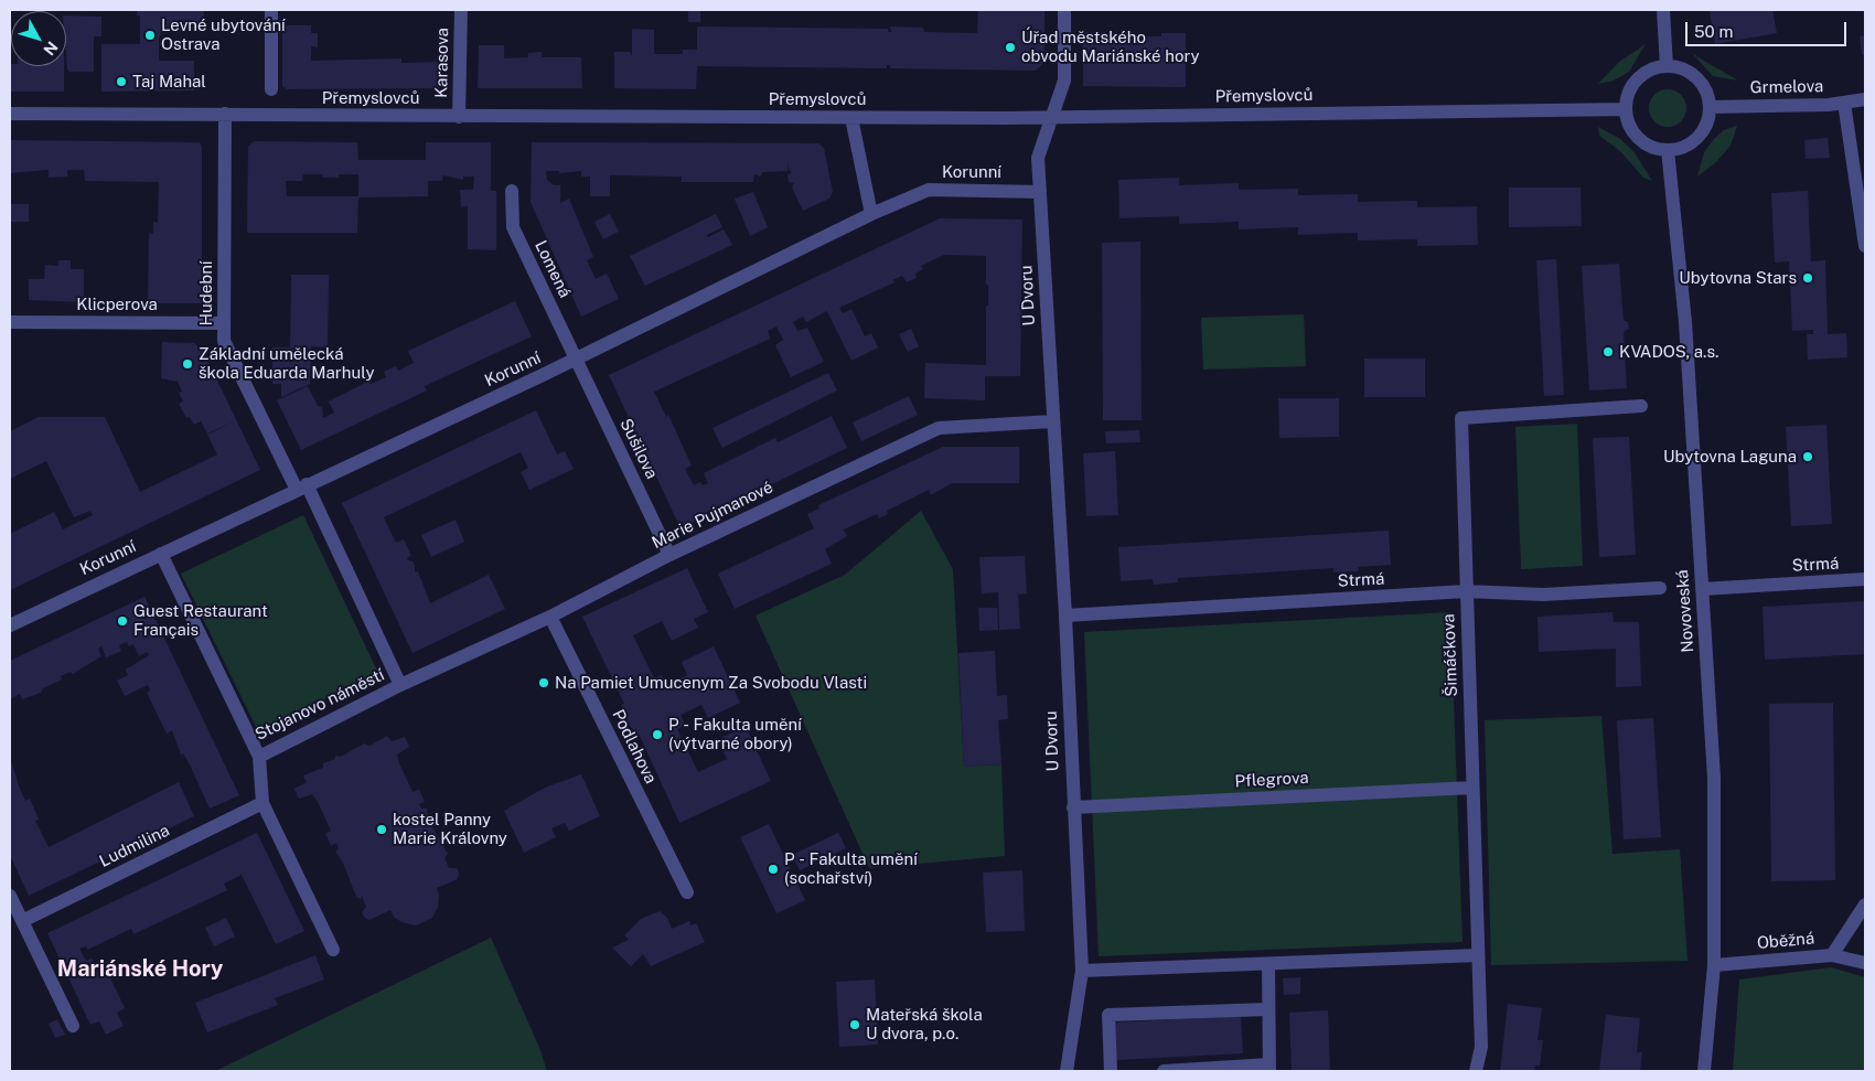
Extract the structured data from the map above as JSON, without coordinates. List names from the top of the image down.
{
  "streets": {
    "street": [
      "Karasova",
      "Grmelova",
      "Přemyslovců",
      "Korunní",
      "Lomená",
      "Hudební",
      "U Dvoru",
      "Klicperova",
      "Sušilova",
      "Marie Pujmanové",
      "Strmá",
      "Novoveská",
      "Šimáčkova",
      "Stojanovo náměstí",
      "Podlahova",
      "Pflegrova",
      "Ludmilina",
      "Oběžná"
    ]
  },
  "crossings": [
    ["Karasova", "Přemyslovců"],
    ["Grmelova", "Přemyslovců"],
    ["Grmelova", "Novoveská"],
    ["Přemyslovců", "Hudební"],
    ["Přemyslovců", "U Dvoru"],
    ["Přemyslovců", "Novoveská"],
    ["Korunní", "Lomená"],
    ["Korunní", "Hudební"],
    ["Korunní", "U Dvoru"],
    ["Korunní", "Sušilova"],
    ["Korunní", "Stojanovo náměstí"],
    ["Lomená", "Sušilova"],
    ["Hudební", "Klicperova"],
    ["Hudební", "Stojanovo náměstí"],
    ["U Dvoru", "Marie Pujmanové"],
    ["U Dvoru", "Strmá"],
    ["U Dvoru", "Pflegrova"],
    ["Sušilova", "Marie Pujmanové"],
    ["Marie Pujmanové", "Stojanovo náměstí"],
    ["Marie Pujmanové", "Podlahova"],
    ["Strmá", "Novoveská"],
    ["Strmá", "Šimáčkova"],
    ["Novoveská", "Oběžná"],
    ["Šimáčkova", "Pflegrova"]
  ],
  "districts": ["Mariánské Hory"],
  "places": [
    "Levné ubytování Ostrava",
    "Úřad městského obvodu Mariánské hory",
    "Taj Mahal",
    "Ubytovna Stars",
    "KVADOS, a.s.",
    "Základní umělecká škola Eduarda Marhuly",
    "Ubytovna Laguna",
    "Guest Restaurant Français",
    "Na Pamiet Umucenym Za Svobodu Vlasti",
    "P - Fakulta umění (výtvarné obory)",
    "kostel Panny Marie Královny",
    "P - Fakulta umění (sochařství)",
    "Mateřská škola U dvora, p.o."
  ],
  "scale_bar": "50 m",
  "north": "bottom right"
}
